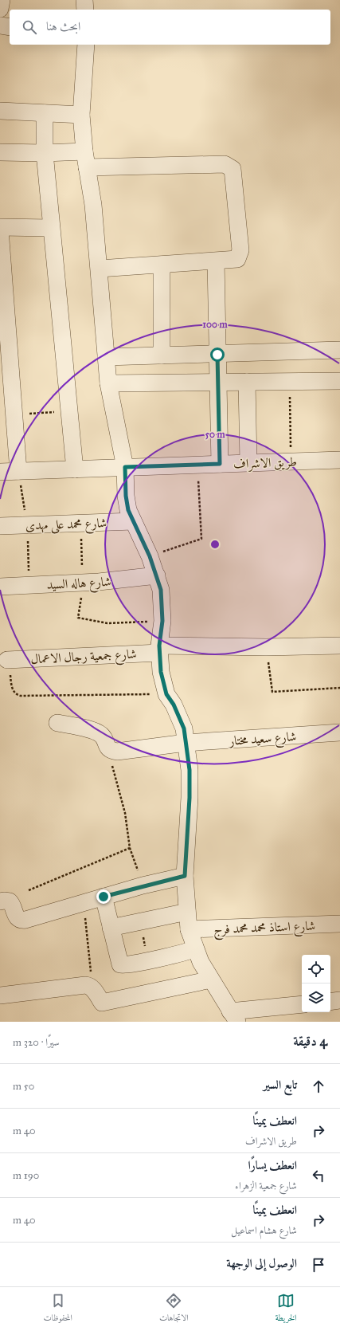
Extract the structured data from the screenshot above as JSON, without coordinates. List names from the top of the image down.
{
  "streets": {
    "street": [
      "طريق الاشراف",
      "شارع محمد على مهدى",
      "شارع هاله السيد",
      "شارع جمعية رجال الاعمال",
      "شارع سعيد مختار",
      "شارع استاذ محمد محمد فرج"
    ]
  },
  "page": {
    "search": "ابحث هنا",
    "heading": ["4 دقيقة", "سيرًا · 320 m"],
    "list": [
      ["تابع السير", "50 m"],
      ["انعطف يمينًا", "طريق الاشراف", "40 m"],
      ["انعطف يسارًا", "شارع جمعية الزهراء", "190 m"],
      ["انعطف يمينًا", "شارع هشام اسماعيل", "40 m"],
      "الوصول إلى الوجهة"
    ],
    "nav": ["الخريطة", "الاتجاهات", "المحفوظات"]
  },
  "rings": ["100 m", "50 m"]
}
